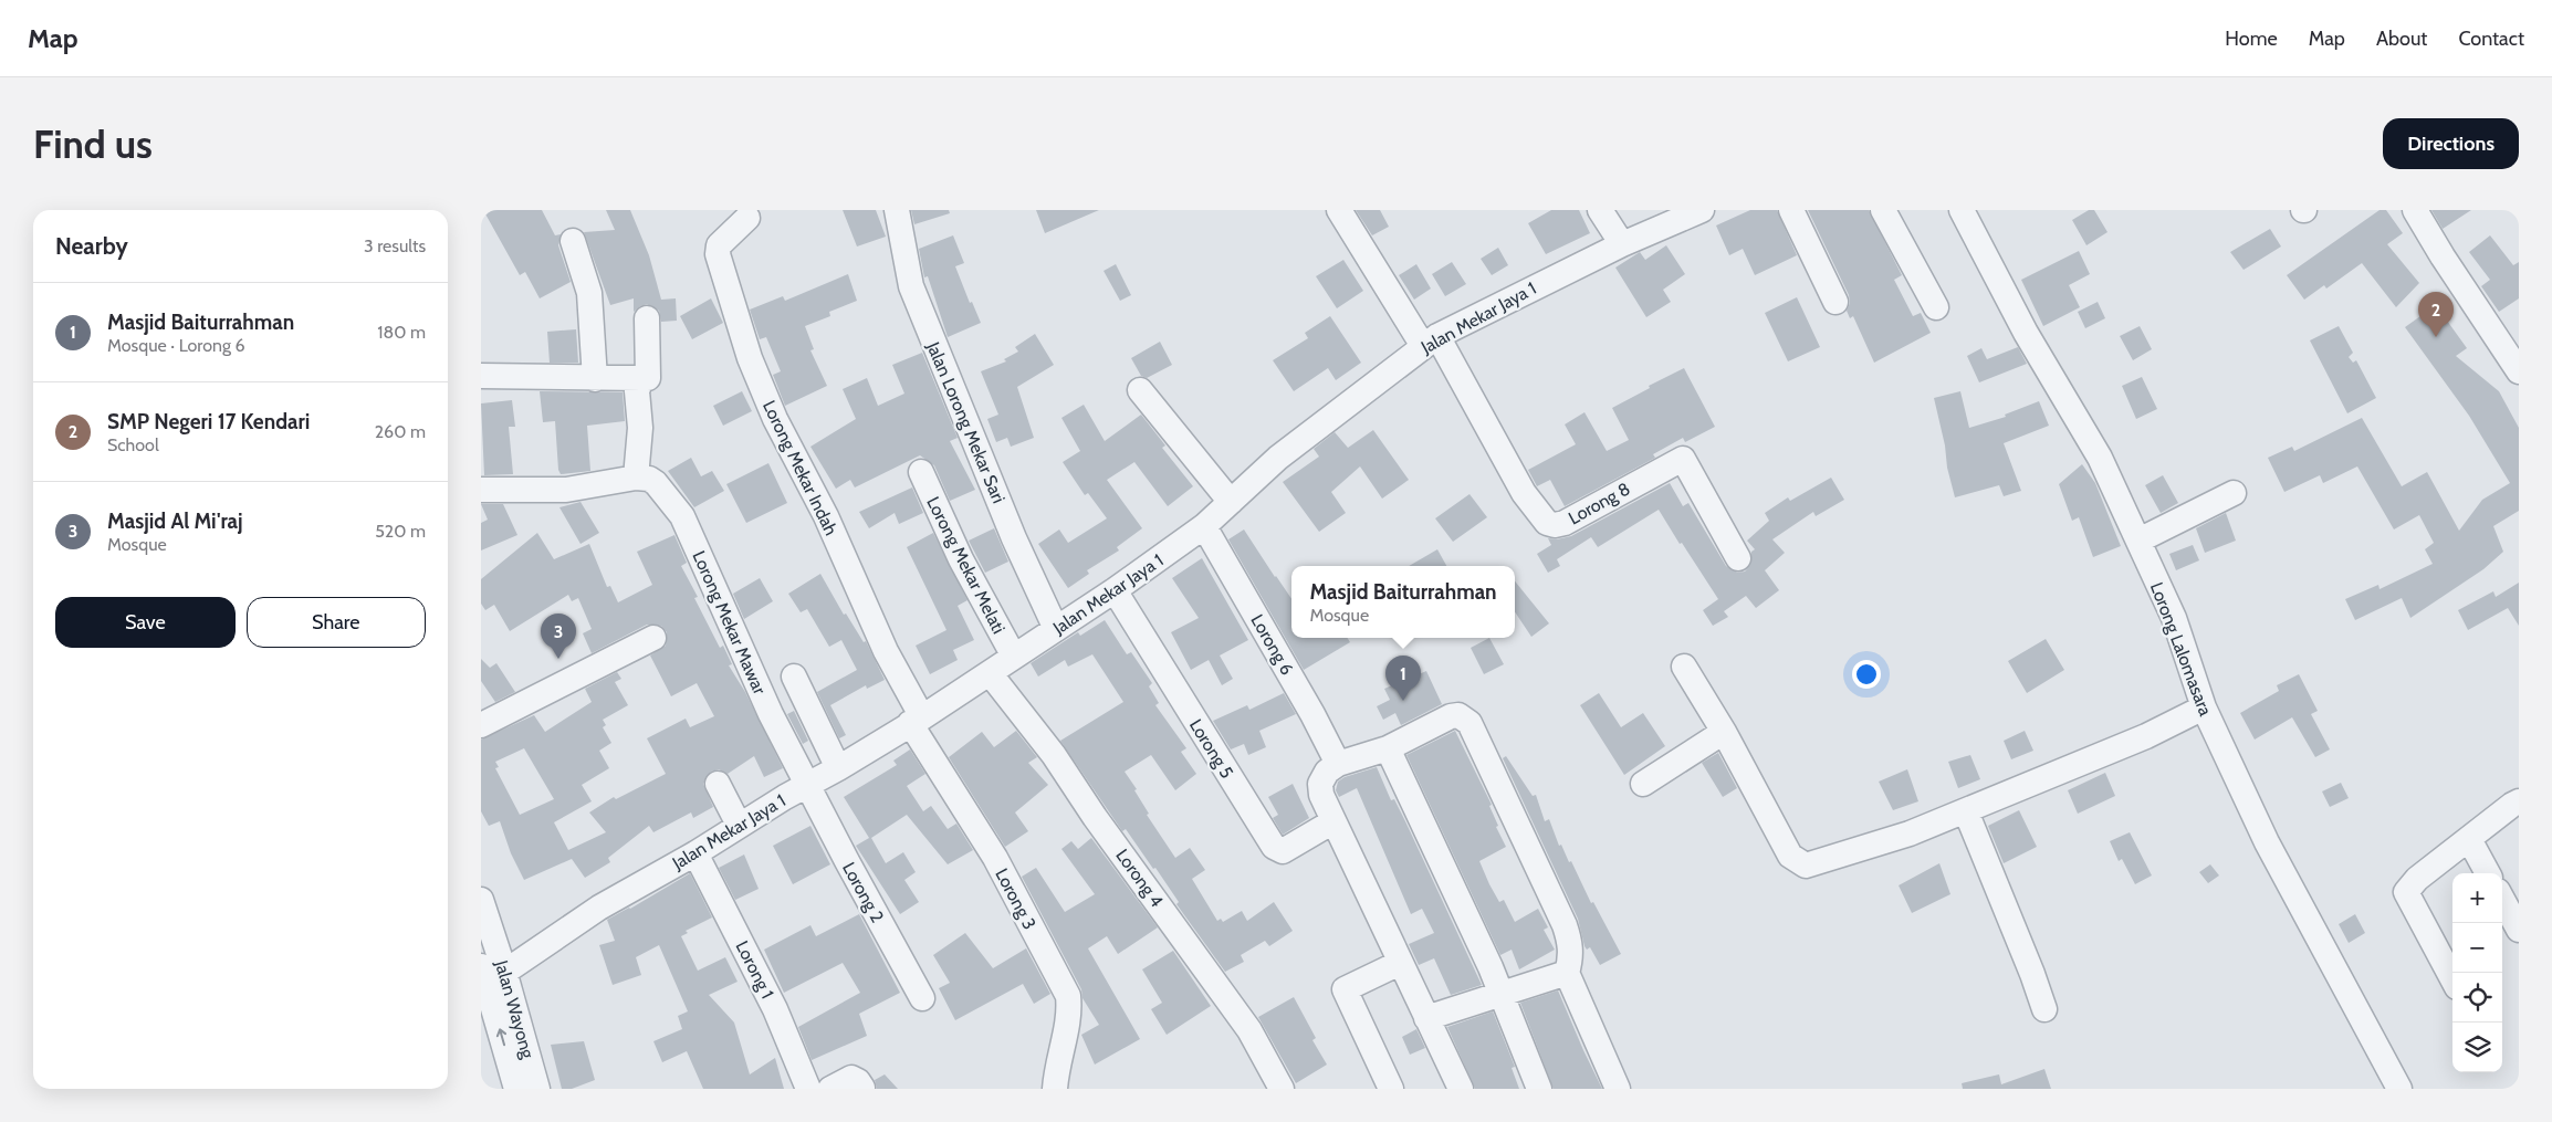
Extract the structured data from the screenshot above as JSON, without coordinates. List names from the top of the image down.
{
  "streets": {
    "street": [
      "Jalan Mekar Jaya 1",
      "Jalan Lorong Mekar Sari",
      "Lorong Mekar Indah",
      "Lorong 8",
      "Lorong Mekar Melati",
      "Lorong Mekar Mawar",
      "Lorong 6",
      "Lorong Lalomasara",
      "Lorong 5",
      "Lorong 4",
      "Lorong 2",
      "Lorong 3",
      "Lorong 1",
      "Jalan Wayong"
    ]
  },
  "crossings": [
    ["Jalan Mekar Jaya 1", "Jalan Lorong Mekar Sari"],
    ["Jalan Mekar Jaya 1", "Lorong Mekar Indah"],
    ["Jalan Mekar Jaya 1", "Lorong 8"],
    ["Jalan Mekar Jaya 1", "Lorong Mekar Melati"],
    ["Jalan Mekar Jaya 1", "Lorong Mekar Mawar"],
    ["Jalan Mekar Jaya 1", "Lorong 6"],
    ["Jalan Mekar Jaya 1", "Lorong 5"],
    ["Jalan Mekar Jaya 1", "Lorong 4"],
    ["Jalan Mekar Jaya 1", "Lorong 2"],
    ["Jalan Mekar Jaya 1", "Lorong 3"],
    ["Jalan Mekar Jaya 1", "Lorong 1"],
    ["Jalan Mekar Jaya 1", "Jalan Wayong"],
    ["Lorong Mekar Indah", "Lorong 3"],
    ["Lorong Mekar Mawar", "Lorong 2"]
  ],
  "page": {
    "header": "Map",
    "nav": [
      "Home",
      "Map",
      "About",
      "Contact"
    ],
    "buttons": [
      "Directions",
      ["Save", "Share"]
    ],
    "title": "Find us",
    "heading": ["Nearby", "3 results"],
    "list": [
      {
        "mark": "1",
        "name": "Masjid Baiturrahman",
        "note": "Mosque · Lorong 6",
        "value": "180 m"
      },
      {
        "mark": "2",
        "name": "SMP Negeri 17 Kendari",
        "note": "School",
        "value": "260 m"
      },
      {
        "mark": "3",
        "name": "Masjid Al Mi'raj",
        "note": "Mosque",
        "value": "520 m"
      }
    ],
    "pins": ["2", "3", "1"],
    "popup": ["Masjid Baiturrahman", "Mosque"],
    "map_buttons": ["+", "−"]
  }
}
